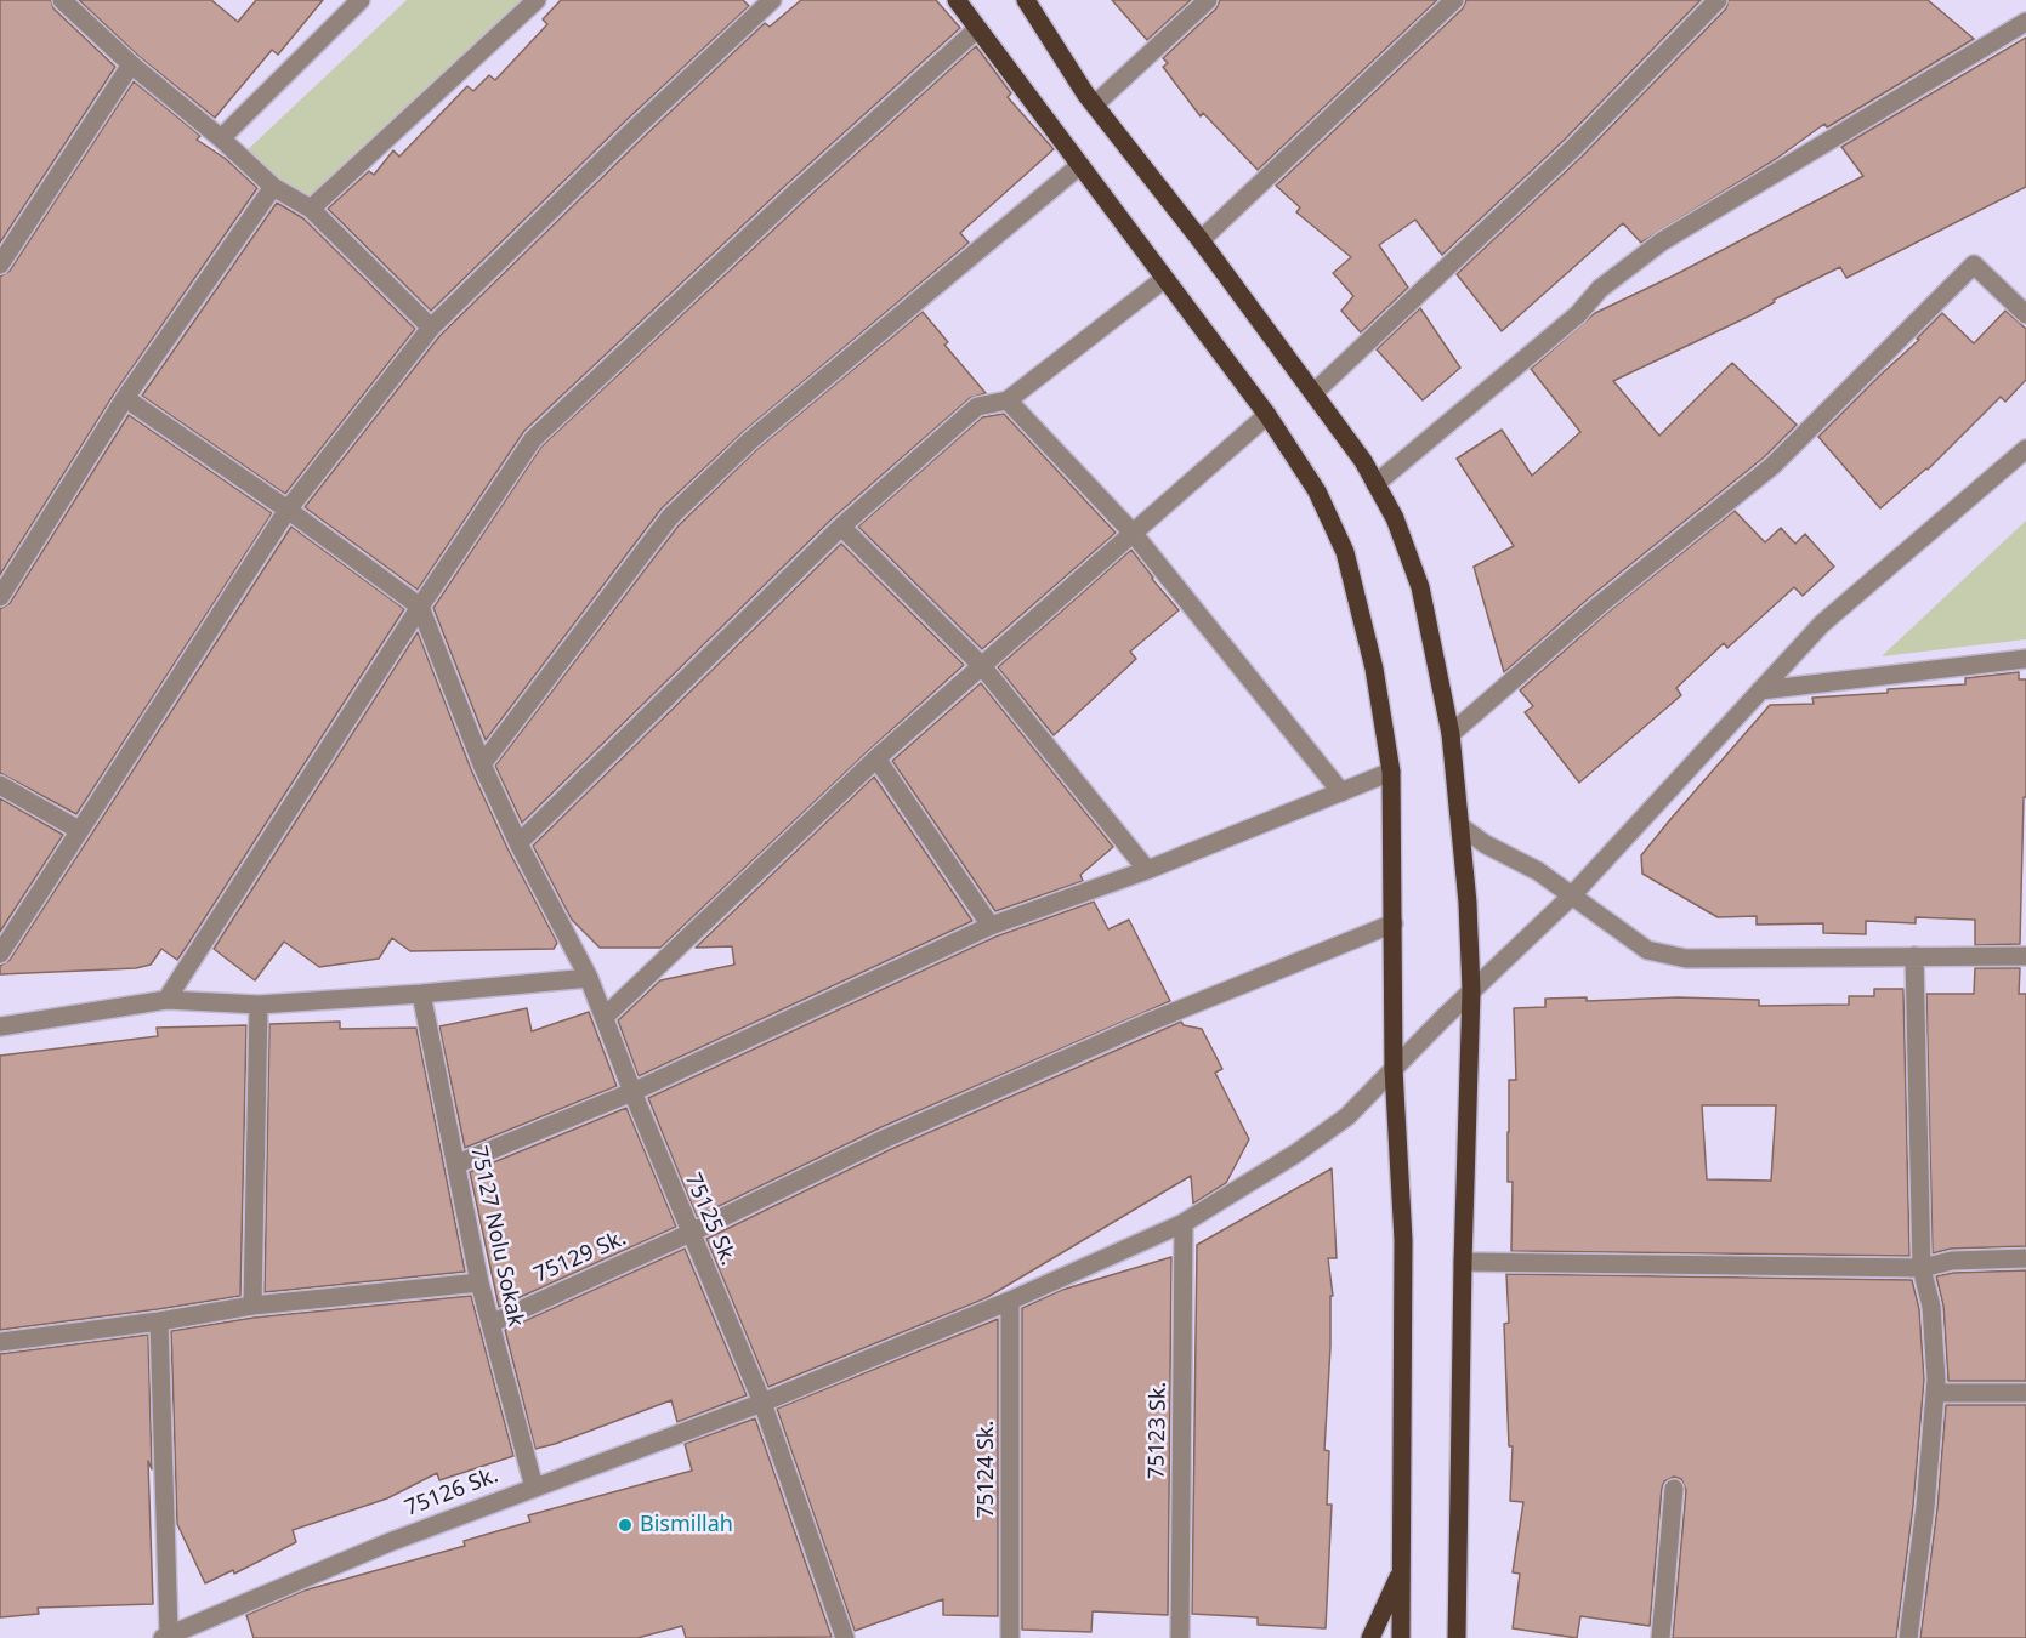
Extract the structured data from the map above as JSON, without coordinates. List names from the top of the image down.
{
  "streets": {
    "street": [
      "75125 Sk.",
      "75127 Nolu Sokak",
      "75129 Sk.",
      "75123 Sk.",
      "75124 Sk.",
      "75126 Sk."
    ]
  },
  "crossings": [
    ["75125 Sk.", "75129 Sk."],
    ["75125 Sk.", "75126 Sk."],
    ["75127 Nolu Sokak", "75129 Sk."],
    ["75127 Nolu Sokak", "75126 Sk."],
    ["75123 Sk.", "75126 Sk."],
    ["75124 Sk.", "75126 Sk."]
  ],
  "places": ["Bismillah"]
}
